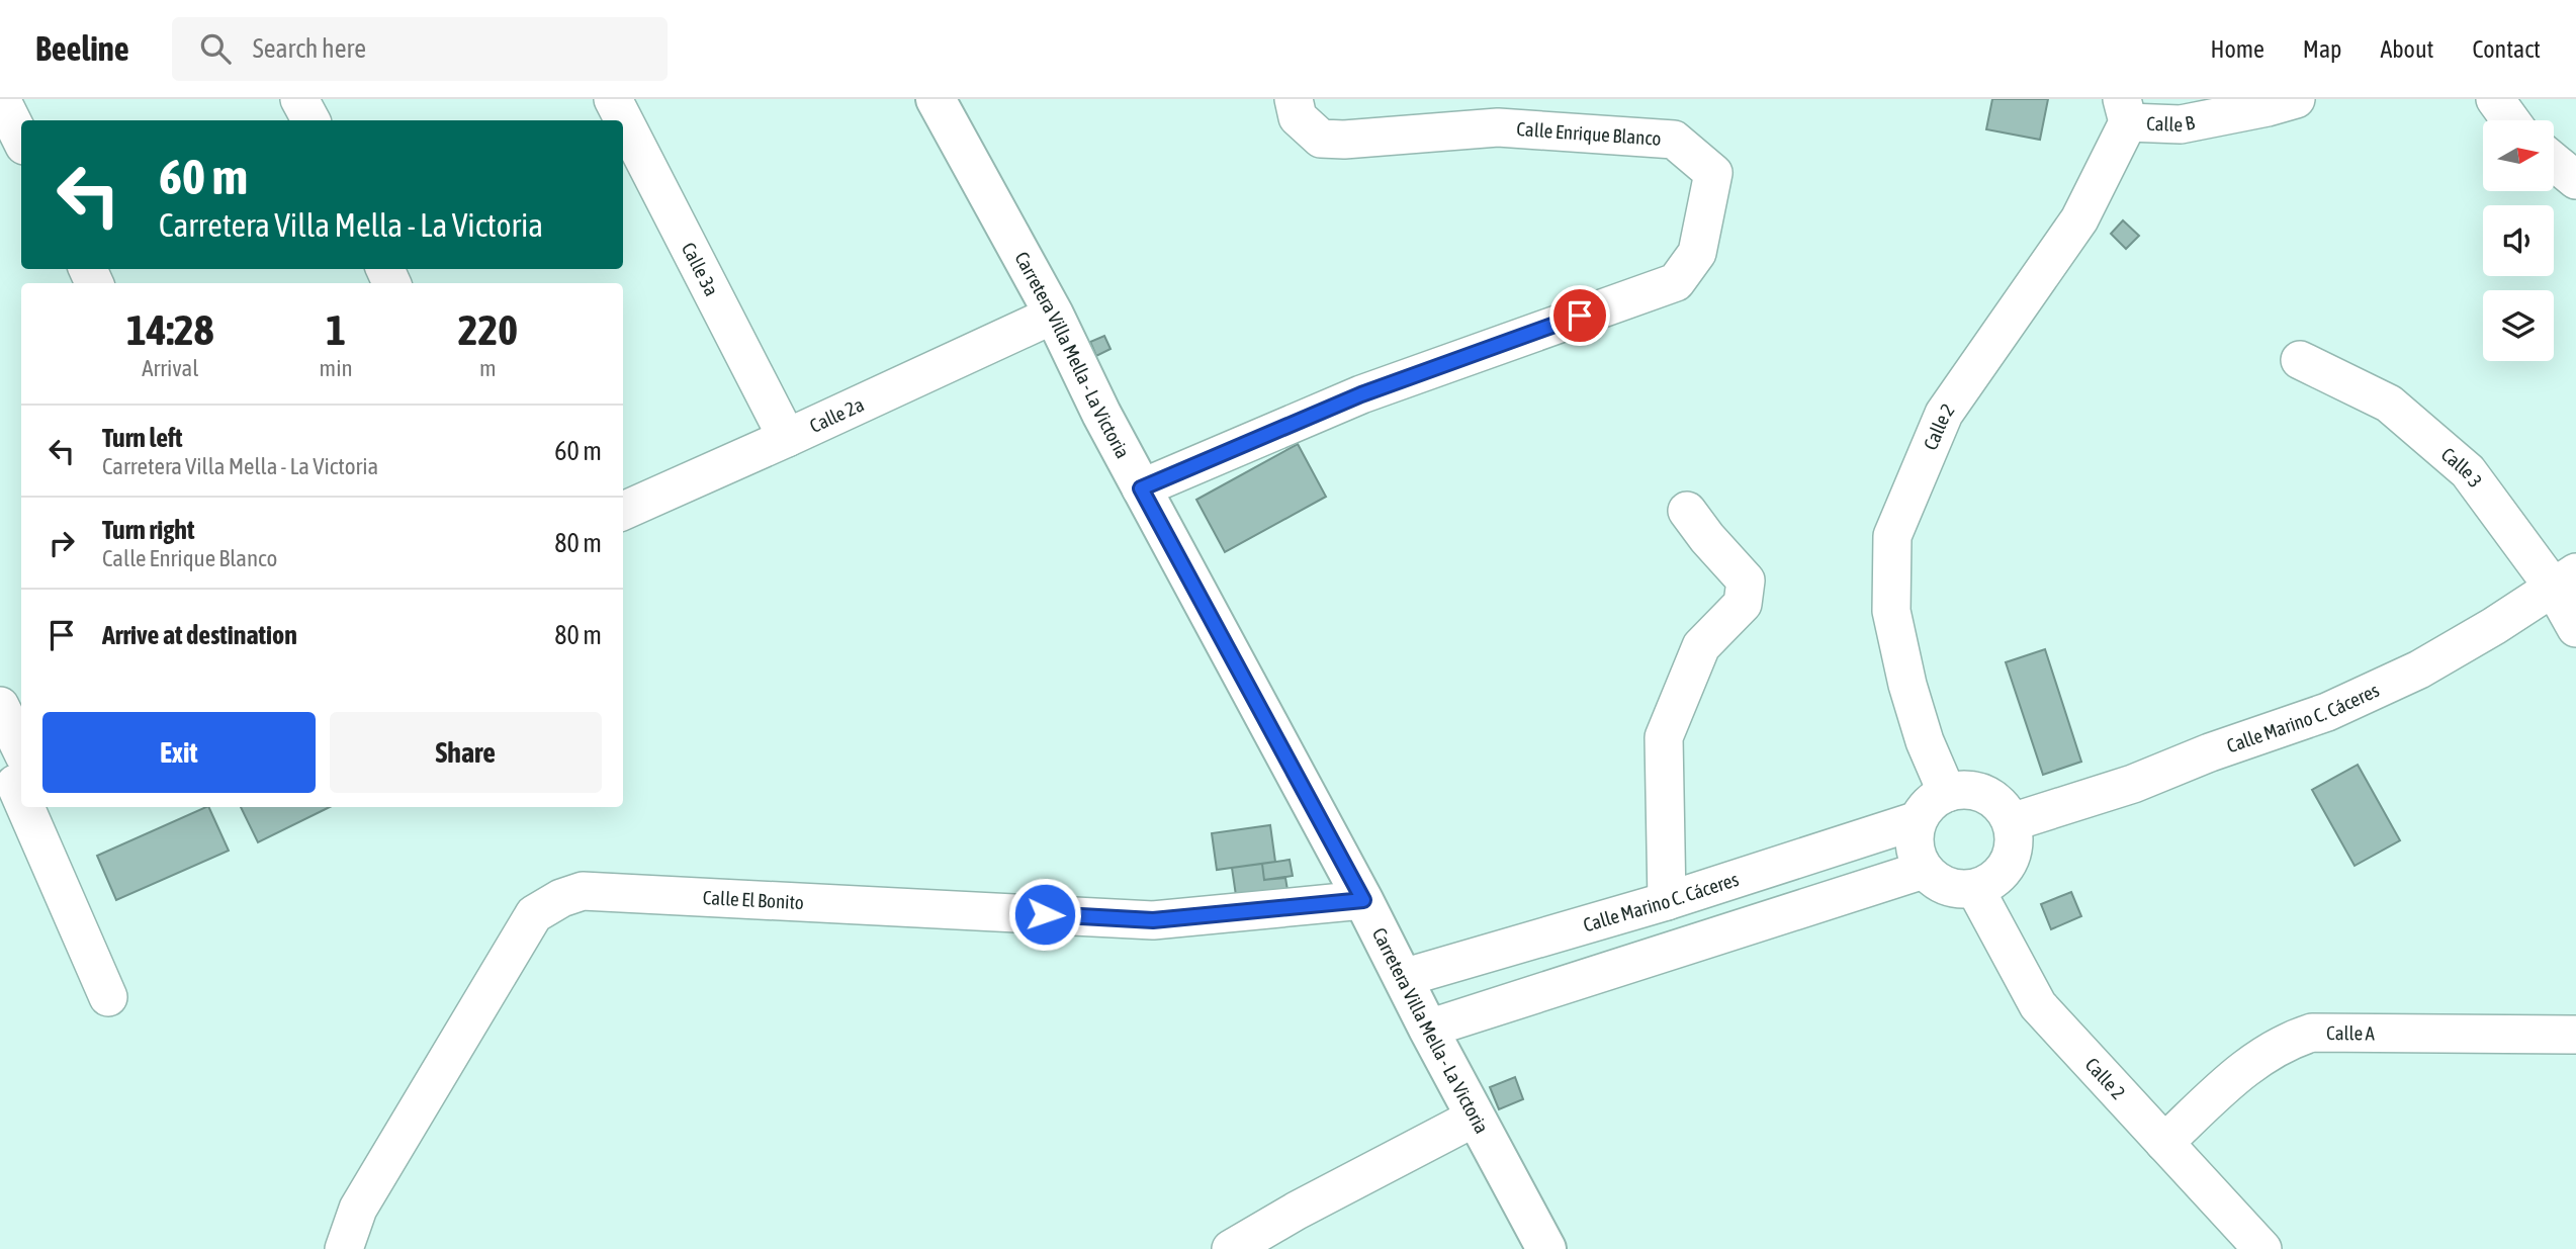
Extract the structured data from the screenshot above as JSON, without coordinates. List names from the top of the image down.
{
  "streets": {
    "main road": ["Carretera Villa Mella - La Victoria"],
    "street": [
      "Calle B",
      "Calle Enrique Blanco",
      "Calle 3a",
      "Calle 2a",
      "Calle 2",
      "Calle 3",
      "Calle Marino C. Cáceres",
      "Calle El Bonito",
      "Calle A"
    ]
  },
  "crossings": [
    ["Calle B", "Calle 2"],
    ["Calle Enrique Blanco", "Carretera Villa Mella - La Victoria"],
    ["Calle 3a", "Calle 2a"],
    ["Carretera Villa Mella - La Victoria", "Calle 2a"],
    ["Carretera Villa Mella - La Victoria", "Calle Marino C. Cáceres"],
    ["Carretera Villa Mella - La Victoria", "Calle El Bonito"],
    ["Calle 2", "Calle Marino C. Cáceres"],
    ["Calle 2", "Calle A"],
    ["Calle 3", "Calle Marino C. Cáceres"]
  ],
  "north": "right",
  "page": {
    "header": "Beeline",
    "search": "Search here",
    "nav": [
      "Home",
      "Map",
      "About",
      "Contact"
    ],
    "turn": ["60 m", "Carretera Villa Mella - La Victoria"],
    "eta": [
      "14:28",
      "Arrival",
      "1",
      "min",
      "220",
      "m"
    ],
    "list": [
      {
        "name": "Turn left",
        "note": "Carretera Villa Mella - La Victoria",
        "value": "60 m"
      },
      {
        "name": "Turn right",
        "note": "Calle Enrique Blanco",
        "value": "80 m"
      },
      {
        "name": "Arrive at destination",
        "value": "80 m"
      }
    ],
    "buttons": ["Exit", "Share"]
  }
}
